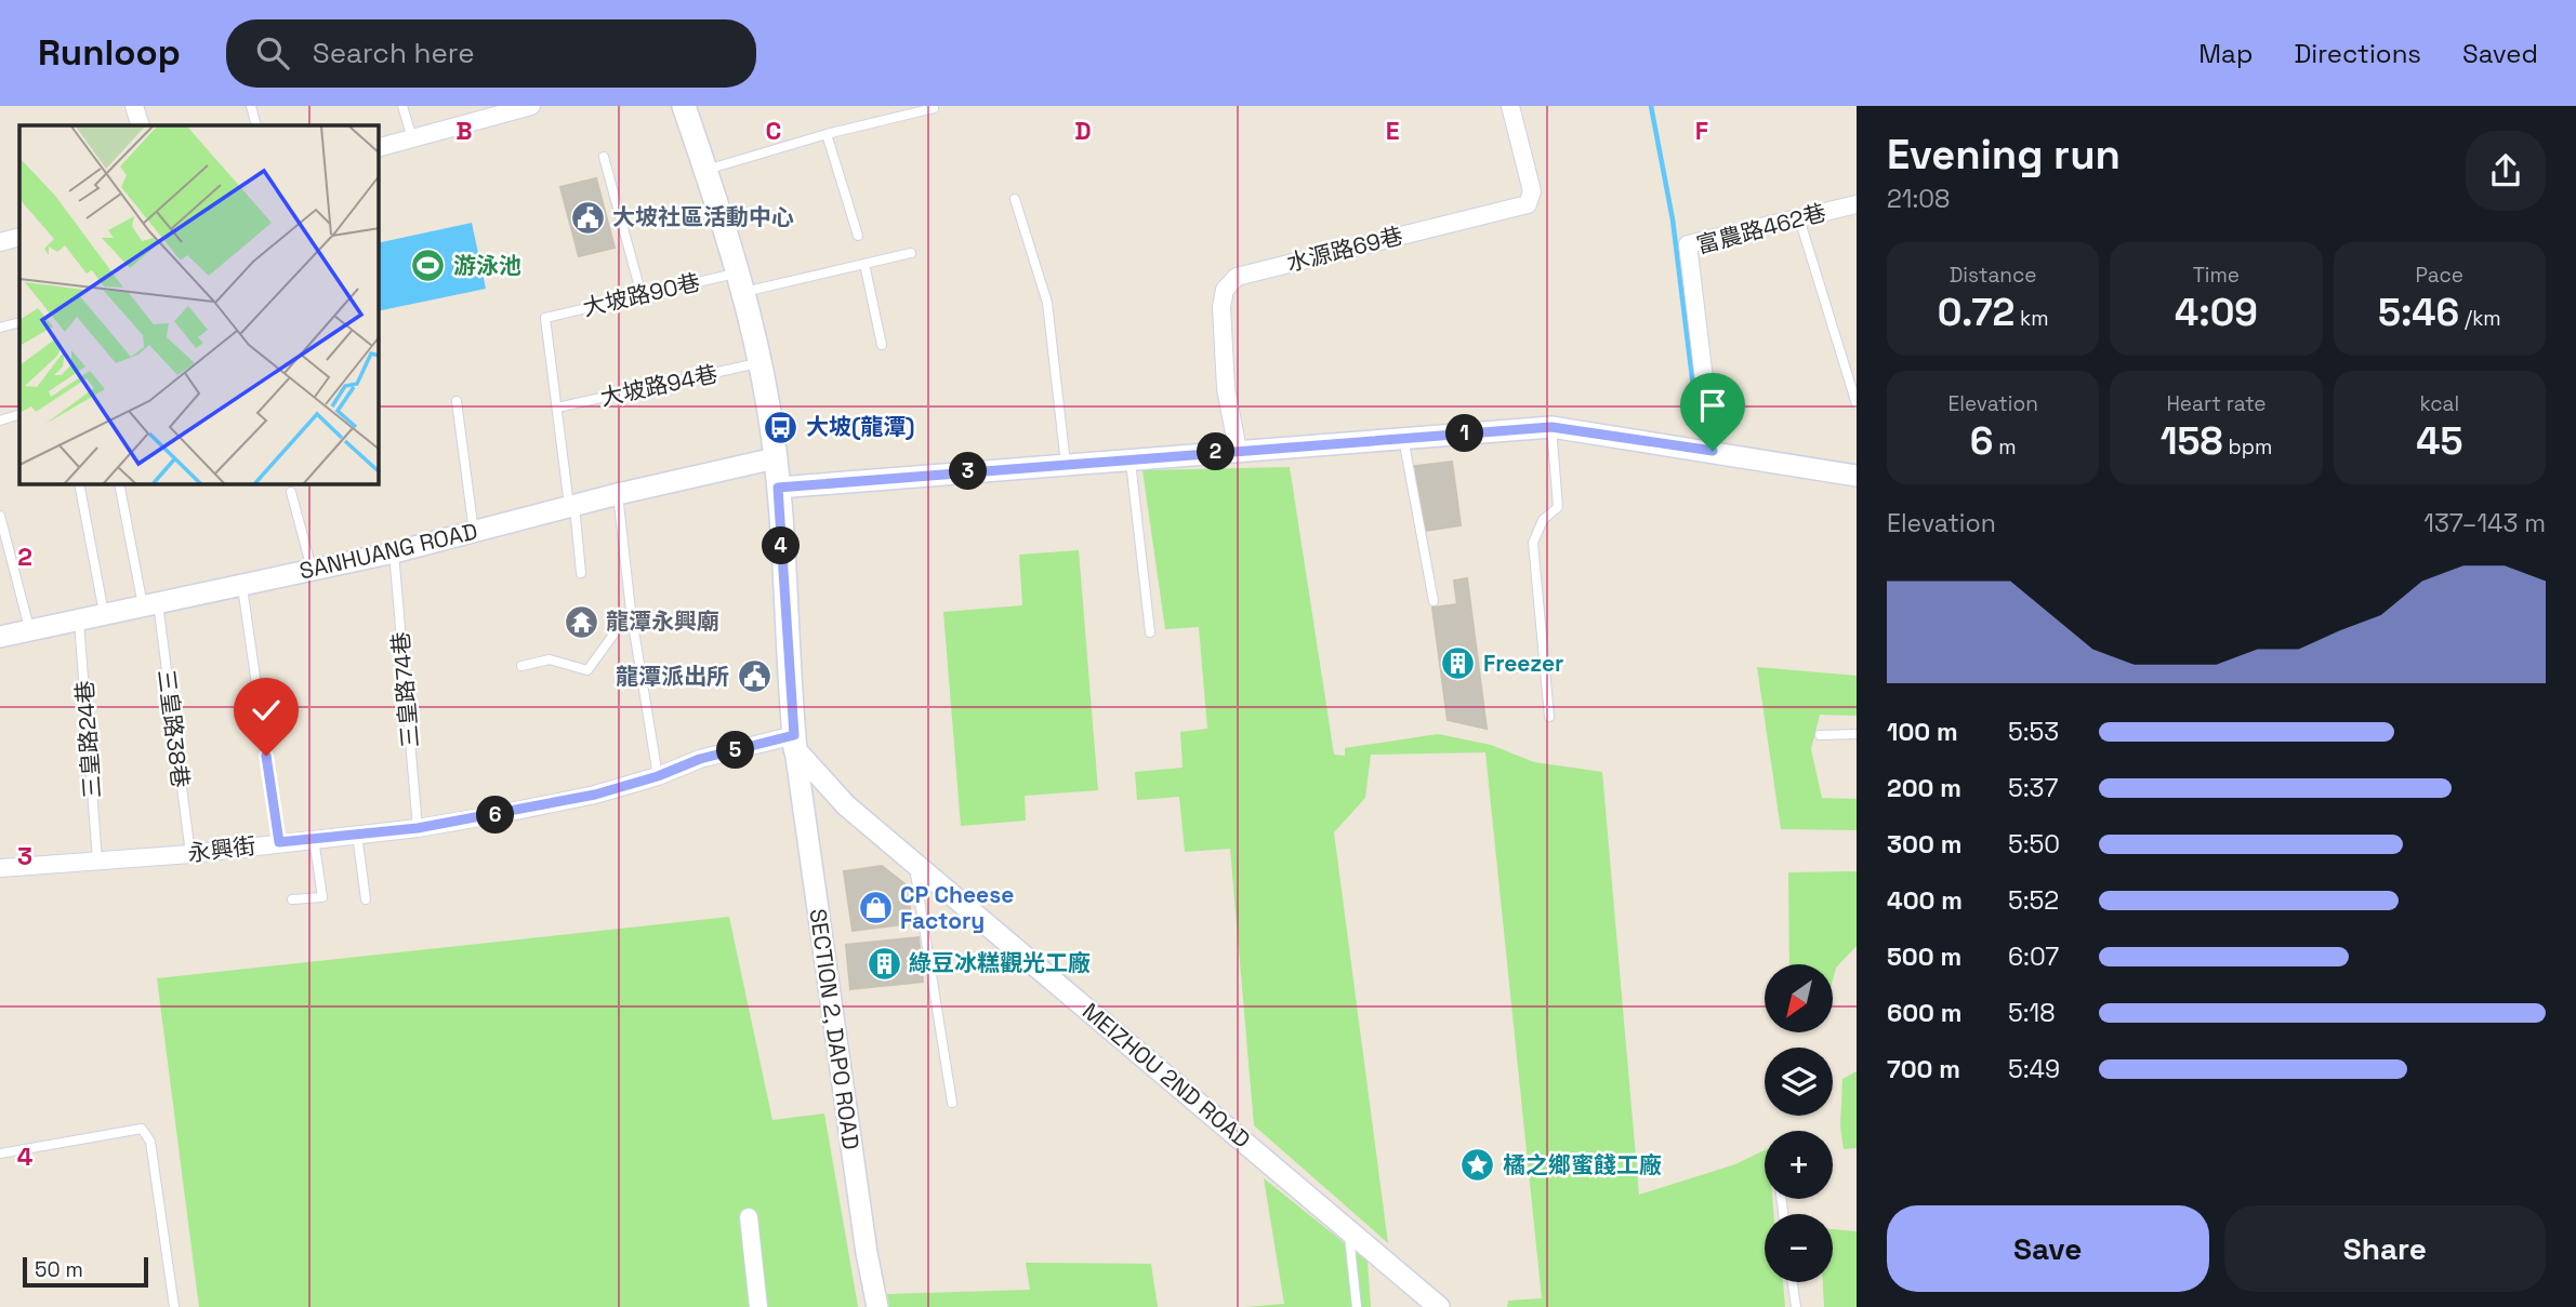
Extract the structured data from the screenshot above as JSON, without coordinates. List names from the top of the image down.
{
  "streets": {
    "street": [
      "富農路462巷",
      "水源路69巷",
      "SANHUANG ROAD",
      "永興街",
      "SECTION 2, DAPO ROAD",
      "MEIZHOU 2ND ROAD"
    ],
    "lane": [
      "大坡路90巷",
      "大坡路94巷",
      "三皇路74巷",
      "三皇路38巷",
      "三皇路24巷"
    ]
  },
  "crossings": [
    ["大坡路90巷", "大坡路94巷"],
    ["SANHUANG ROAD", "三皇路74巷"],
    ["SANHUANG ROAD", "三皇路38巷"],
    ["SANHUANG ROAD", "三皇路24巷"],
    ["三皇路74巷", "永興街"],
    ["三皇路38巷", "永興街"],
    ["三皇路24巷", "永興街"],
    ["永興街", "SECTION 2, DAPO ROAD"],
    ["永興街", "MEIZHOU 2ND ROAD"],
    ["SECTION 2, DAPO ROAD", "MEIZHOU 2ND ROAD"]
  ],
  "places": {
    "public building": ["大坡社區活動中心", "龍潭派出所"],
    "sports": ["游泳池"],
    "bus stop": ["大坡(龍潭)"],
    "temple": ["龍潭永興廟"],
    "building": ["Freezer", "綠豆冰糕觀光工廠"],
    "shop": ["CP Cheese Factory"],
    "place": ["橘之鄉蜜餞工廠"]
  },
  "scale_bar": "50 m",
  "north": "bottom left",
  "page": {
    "header": "Runloop",
    "search": "Search here",
    "nav": ["Map", "Directions", "Saved"],
    "heading": ["Evening run", "21:08"],
    "stats": [
      ["Distance", "0.72 km"],
      ["Time", "4:09"],
      ["Pace", "5:46 /km"],
      ["Elevation", "6 m"],
      ["Heart rate", "158 bpm"],
      ["kcal", "45"]
    ],
    "pins": [
      "1",
      "2",
      "3",
      "4",
      "5",
      "6"
    ],
    "chart": ["Elevation", "137–143 m"],
    "list": [
      {
        "name": "100 m",
        "note": "5:53"
      },
      {
        "name": "200 m",
        "note": "5:37"
      },
      {
        "name": "300 m",
        "note": "5:50"
      },
      {
        "name": "400 m",
        "note": "5:52"
      },
      {
        "name": "500 m",
        "note": "6:07"
      },
      {
        "name": "600 m",
        "note": "5:18"
      },
      {
        "name": "700 m",
        "note": "5:49"
      }
    ],
    "map_buttons": ["+", "−"],
    "buttons": ["Save", "Share"],
    "scale": "50 m"
  },
  "grid": {
    "columns": [
      "B",
      "C",
      "D",
      "E",
      "F"
    ],
    "rows": ["2", "3", "4"]
  }
}
